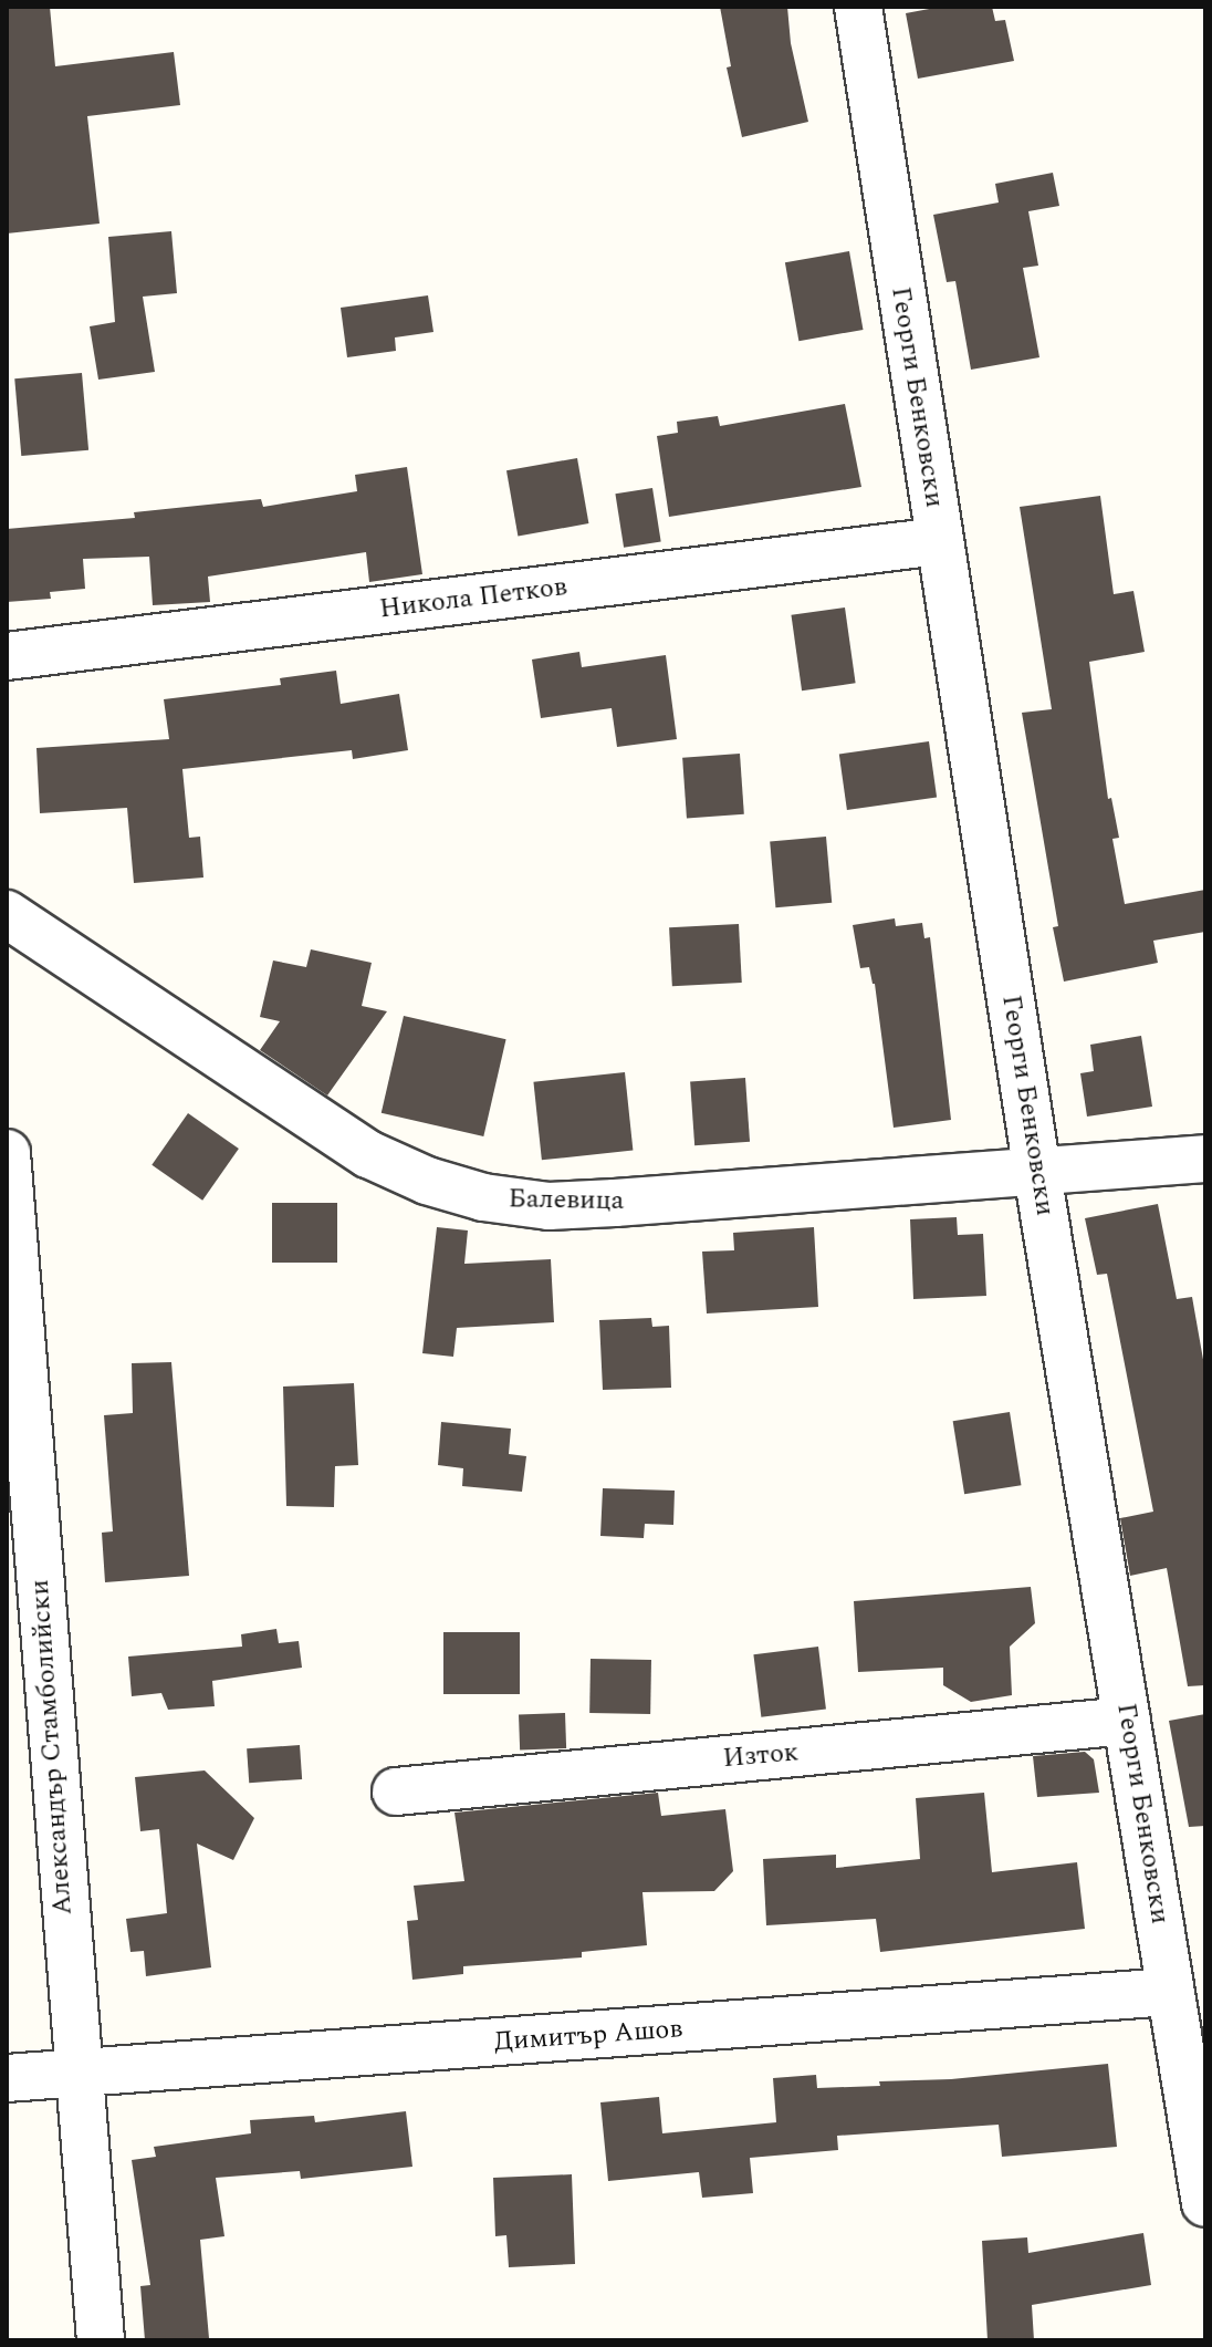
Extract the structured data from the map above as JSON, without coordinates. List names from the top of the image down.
{
  "streets": {
    "street": [
      "Георги Бенковски",
      "Никола Петков",
      "Балевица",
      "Александър Стамболийски",
      "Изток",
      "Димитър Ашов"
    ]
  },
  "crossings": [
    ["Георги Бенковски", "Никола Петков"],
    ["Георги Бенковски", "Балевица"],
    ["Георги Бенковски", "Изток"],
    ["Георги Бенковски", "Димитър Ашов"],
    ["Александър Стамболийски", "Димитър Ашов"]
  ]
}
